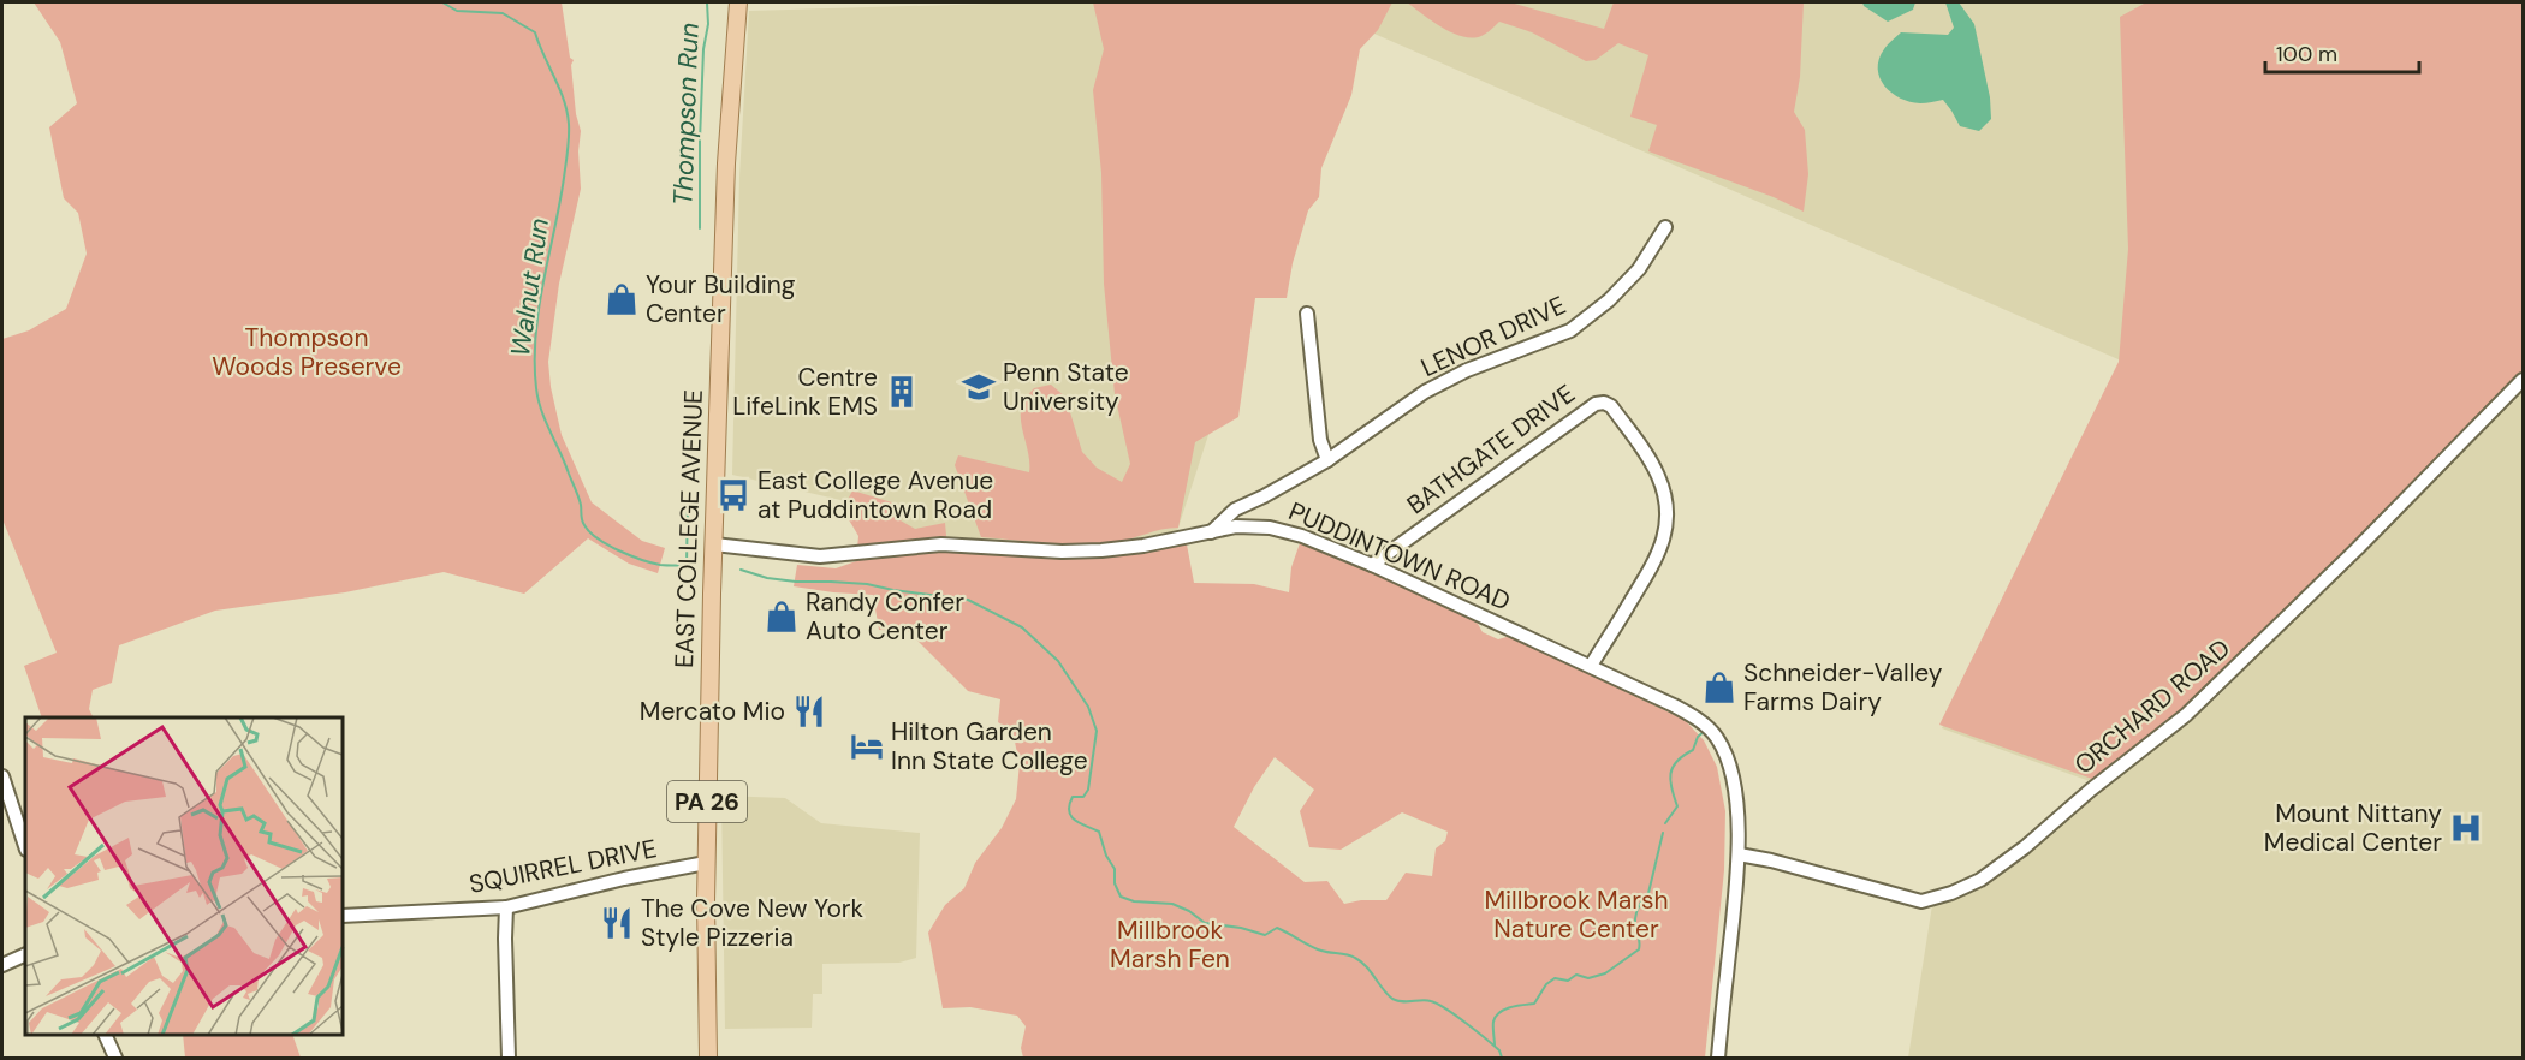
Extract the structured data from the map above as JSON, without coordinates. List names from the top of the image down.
{
  "streets": {
    "main road": ["EAST COLLEGE AVENUE", "PA 26"],
    "street": [
      "LENOR DRIVE",
      "BATHGATE DRIVE",
      "PUDDINTOWN ROAD",
      "ORCHARD ROAD",
      "SQUIRREL DRIVE"
    ]
  },
  "crossings": [
    ["LENOR DRIVE", "PUDDINTOWN ROAD"],
    ["BATHGATE DRIVE", "PUDDINTOWN ROAD"],
    ["EAST COLLEGE AVENUE", "PUDDINTOWN ROAD"],
    ["EAST COLLEGE AVENUE", "SQUIRREL DRIVE"],
    ["PUDDINTOWN ROAD", "ORCHARD ROAD"]
  ],
  "water": ["Thompson Run", "Walnut Run"],
  "parks": ["Thompson Woods Preserve", "Millbrook Marsh Nature Center", "Millbrook Marsh Fen"],
  "places": {
    "shop": ["Your Building Center", "Randy Confer Auto Center", "Schneider-Valley Farms Dairy"],
    "school or university": ["Penn State University"],
    "building": ["Centre LifeLink EMS"],
    "bus stop": ["East College Avenue at Puddintown Road"],
    "restaurant": ["Mercato Mio", "The Cove New York Style Pizzeria"],
    "hotel": ["Hilton Garden Inn State College"],
    "hospital": ["Mount Nittany Medical Center"]
  },
  "scale_bar": "100 m"
}
